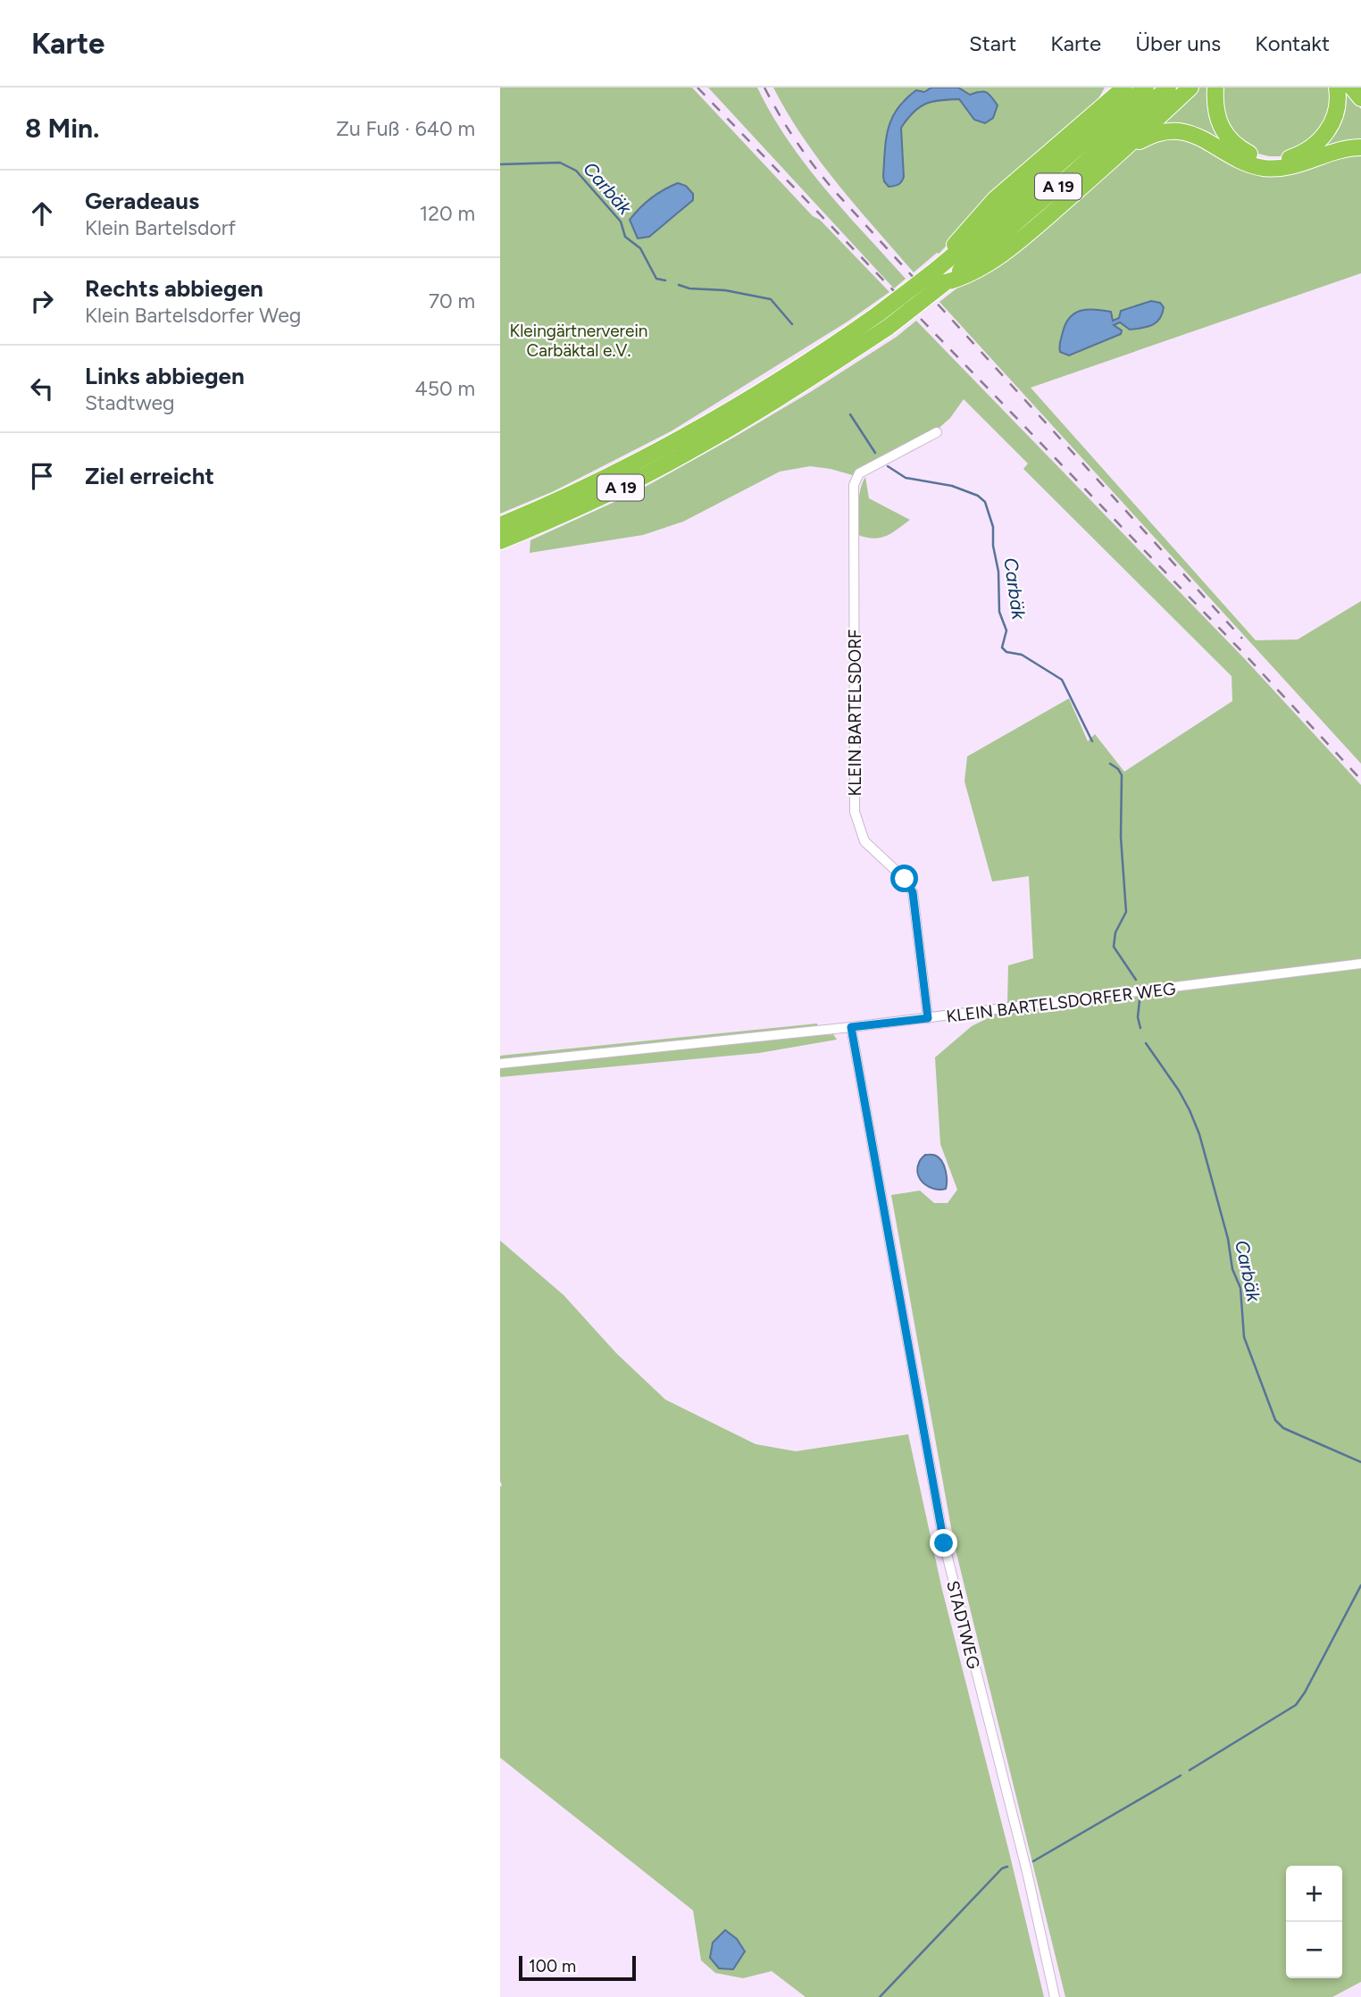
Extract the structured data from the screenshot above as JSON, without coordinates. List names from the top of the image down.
{
  "streets": {
    "highway": ["A 19"],
    "street": ["KLEIN BARTELSDORF", "KLEIN BARTELSDORFER WEG", "STADTWEG"]
  },
  "crossings": [
    ["KLEIN BARTELSDORF", "KLEIN BARTELSDORFER WEG"],
    ["KLEIN BARTELSDORFER WEG", "STADTWEG"]
  ],
  "water": ["Carbäk"],
  "parks": ["Kleingärtnerverein Carbäktal e.V."],
  "scale_bar": "100 m",
  "page": {
    "header": "Karte",
    "nav": [
      "Start",
      "Karte",
      "Über uns",
      "Kontakt"
    ],
    "heading": ["8 Min.", "Zu Fuß · 640 m"],
    "list": [
      ["Geradeaus", "Klein Bartelsdorf", "120 m"],
      ["Rechts abbiegen", "Klein Bartelsdorfer Weg", "70 m"],
      ["Links abbiegen", "Stadtweg", "450 m"],
      "Ziel erreicht"
    ],
    "map_buttons": ["+", "−"],
    "scale": "100 m"
  }
}
